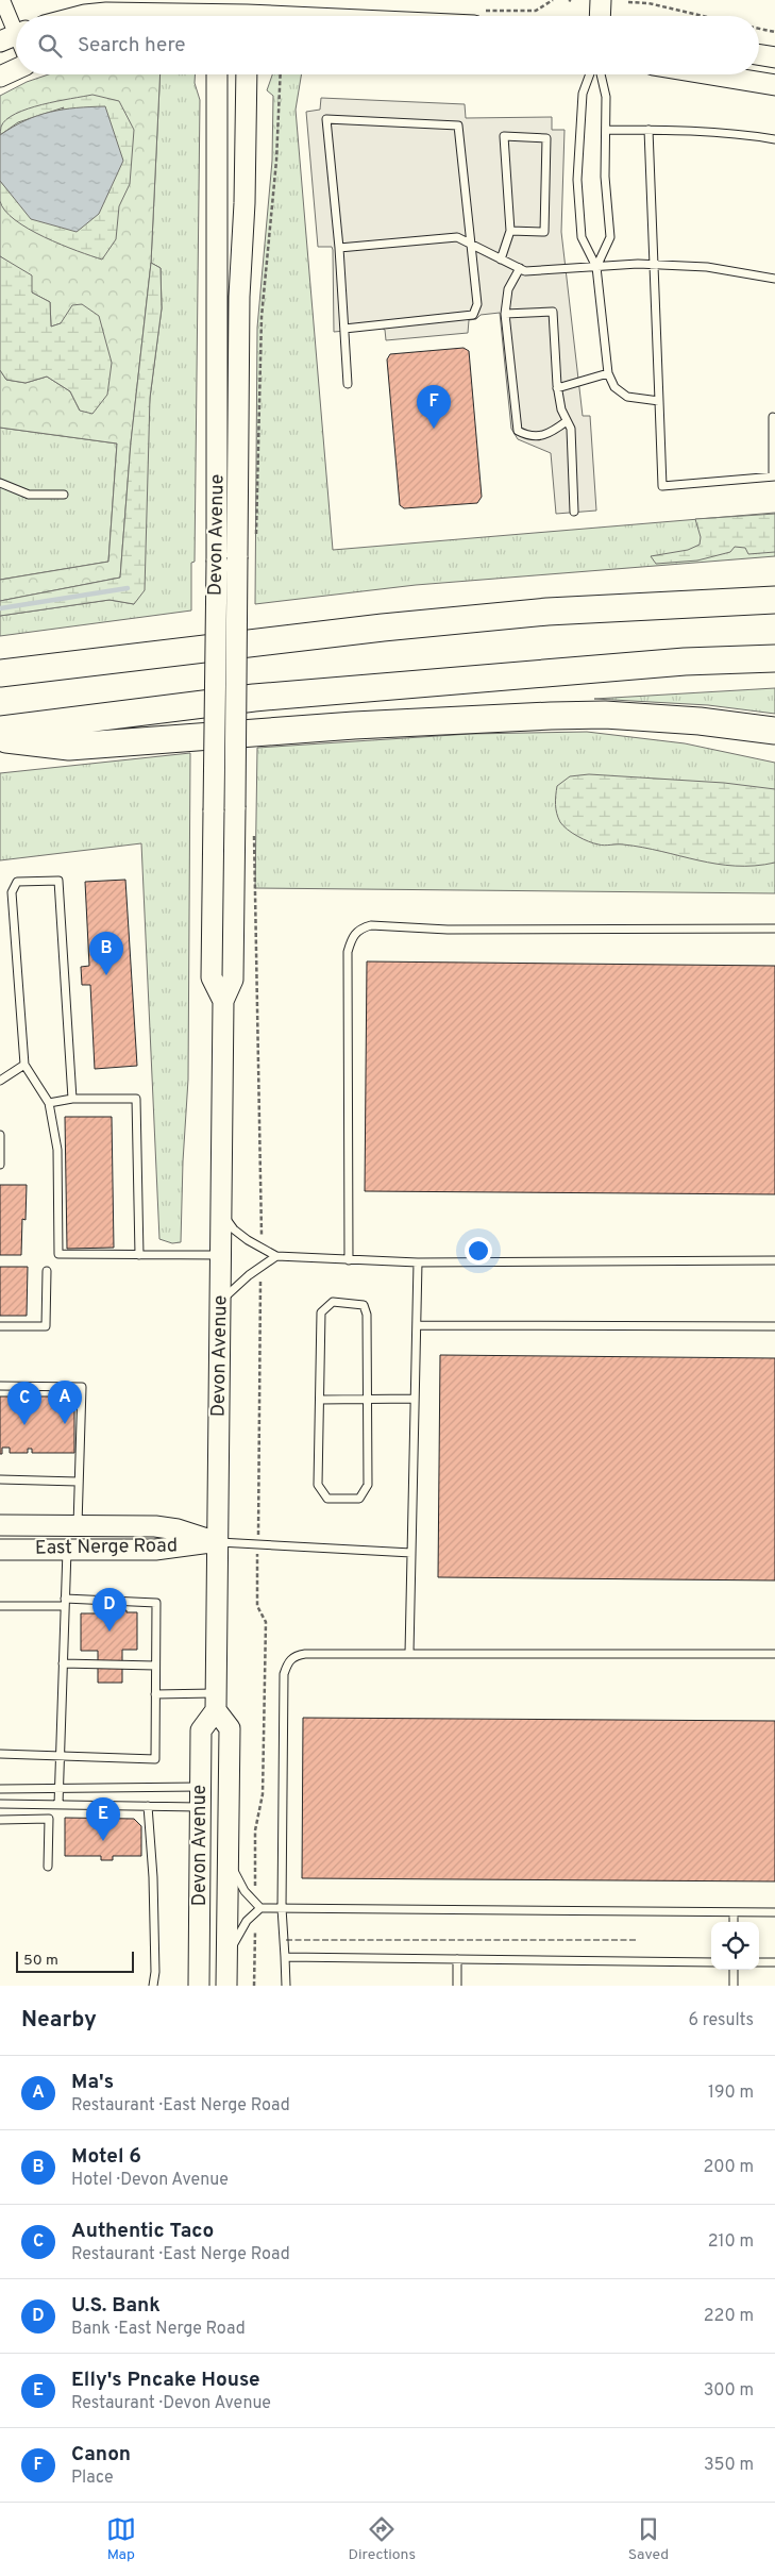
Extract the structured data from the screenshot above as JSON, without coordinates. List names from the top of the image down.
{
  "streets": {
    "main road": ["Devon Avenue", "East Nerge Road"]
  },
  "crossings": [
    ["Devon Avenue", "East Nerge Road"]
  ],
  "scale_bar": "50 m",
  "page": {
    "search": "Search here",
    "pins": [
      "F",
      "B",
      "A",
      "C",
      "D",
      "E"
    ],
    "scale": "50 m",
    "heading": ["Nearby", "6 results"],
    "list": [
      {
        "mark": "A",
        "name": "Ma's",
        "note": "Restaurant · East Nerge Road",
        "value": "190 m"
      },
      {
        "mark": "B",
        "name": "Motel 6",
        "note": "Hotel · Devon Avenue",
        "value": "200 m"
      },
      {
        "mark": "C",
        "name": "Authentic Taco",
        "note": "Restaurant · East Nerge Road",
        "value": "210 m"
      },
      {
        "mark": "D",
        "name": "U.S. Bank",
        "note": "Bank · East Nerge Road",
        "value": "220 m"
      },
      {
        "mark": "E",
        "name": "Elly's Pncake House",
        "note": "Restaurant · Devon Avenue",
        "value": "300 m"
      },
      {
        "mark": "F",
        "name": "Canon",
        "note": "Place",
        "value": "350 m"
      }
    ],
    "nav": ["Map", "Directions", "Saved"]
  }
}
